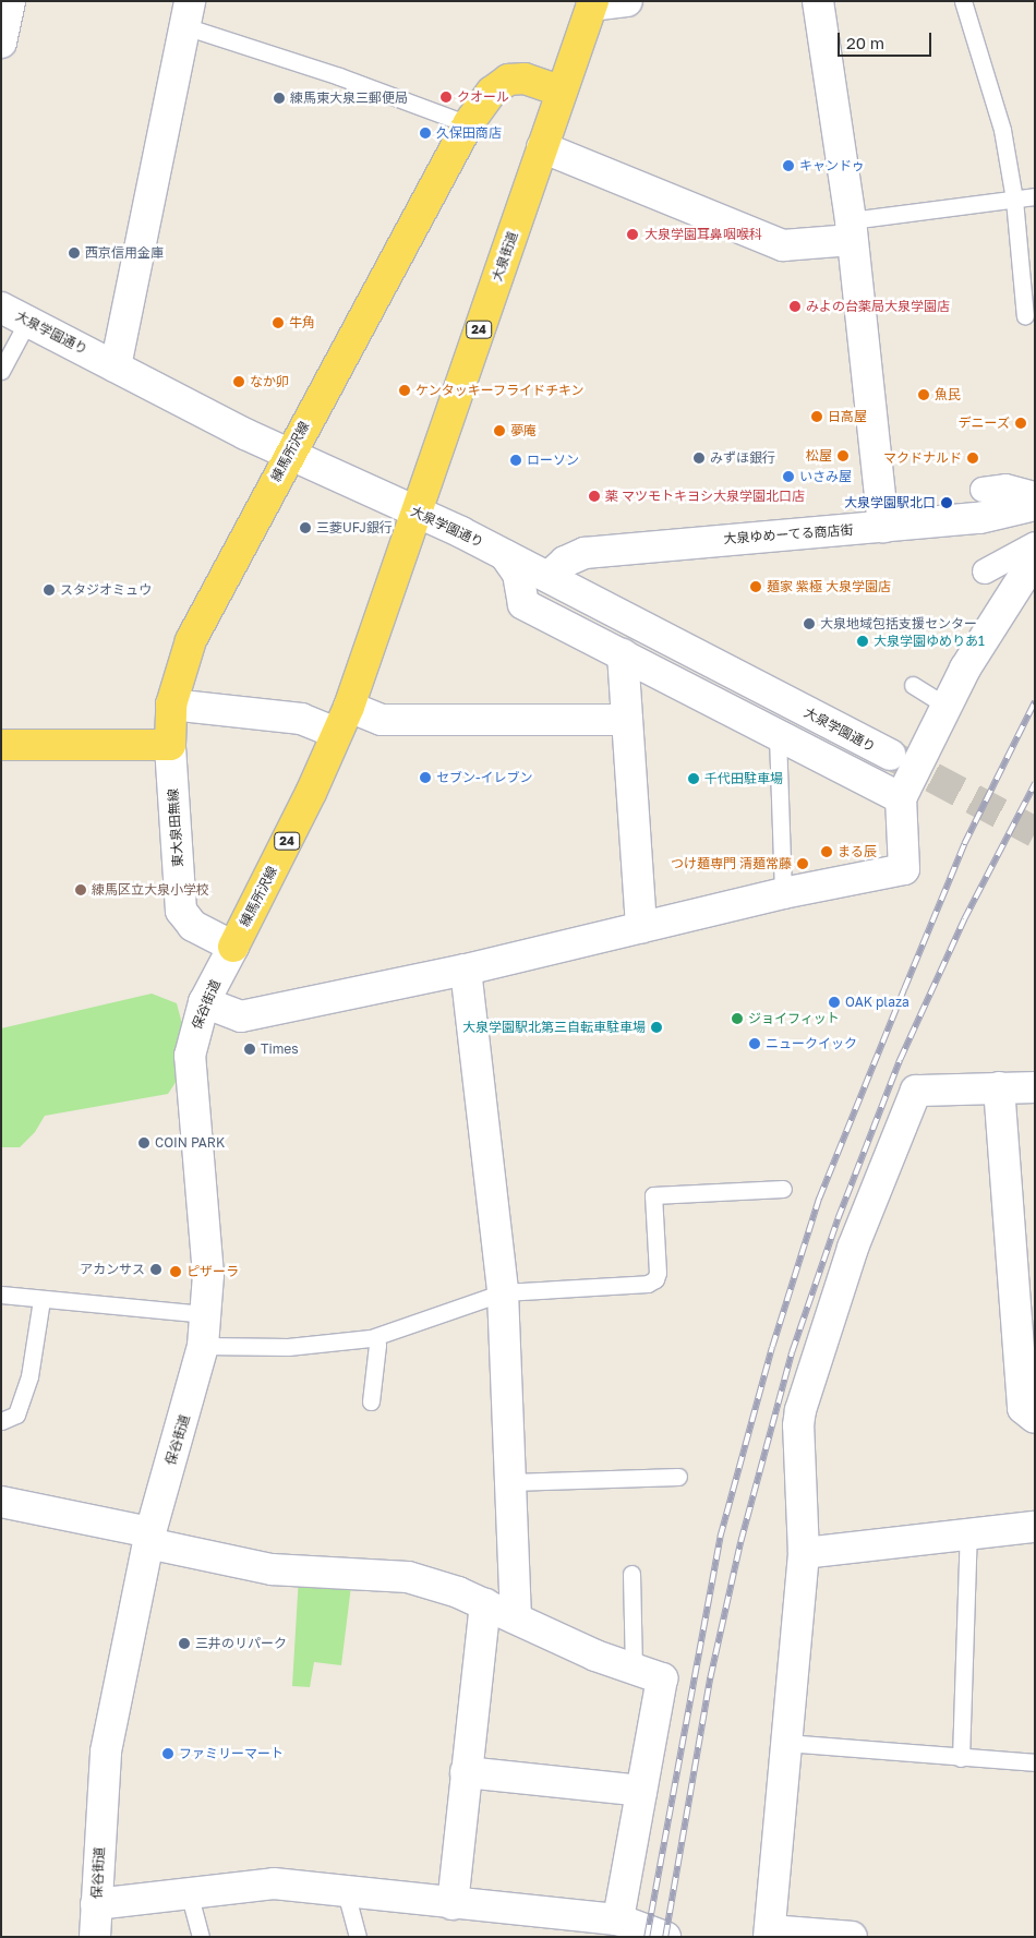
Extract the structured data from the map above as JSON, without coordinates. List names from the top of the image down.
{
  "streets": {
    "main road": ["大泉街道", "24", "練馬所沢線"],
    "street": [
      "大泉学園通り",
      "大泉ゆめーてる商店街",
      "東大泉田無線",
      "保谷街道"
    ]
  },
  "crossings": [
    ["大泉街道", "大泉学園通り"],
    ["大泉街道", "練馬所沢線"],
    ["大泉学園通り", "練馬所沢線"],
    ["大泉学園通り", "大泉ゆめーてる商店街"],
    ["練馬所沢線", "東大泉田無線"],
    ["練馬所沢線", "保谷街道"],
    ["東大泉田無線", "保谷街道"]
  ],
  "places": [
    "クオール",
    "練馬東大泉三郵便局",
    "久保田商店",
    "キャンドゥ",
    "大泉学園耳鼻咽喉科",
    "西京信用金庫",
    "みよの台薬局大泉学園店",
    "牛角",
    "なか卯",
    "ケンタッキーフライドチキン",
    "魚民",
    "日高屋",
    "デニーズ",
    "夢庵",
    "松屋",
    "みずほ銀行",
    "マクドナルド",
    "ローソン",
    "いさみ屋",
    "薬 マツモトキヨシ大泉学園北口店",
    "大泉学園駅北口",
    "三菱UFJ銀行",
    "麺家 紫極 大泉学園店",
    "スタジオミュウ",
    "大泉地域包括支援センター",
    "大泉学園ゆめりあ1",
    "セブン-イレブン",
    "千代田駐車場",
    "まる辰",
    "つけ麺専門 清麺常藤",
    "練馬区立大泉小学校",
    "OAK plaza",
    "ジョイフィット",
    "大泉学園駅北第三自転車駐車場",
    "ニュークイック",
    "Times",
    "COIN PARK",
    "アカンサス",
    "ピザーラ",
    "三井のリパーク",
    "ファミリーマート"
  ],
  "scale_bar": "20 m"
}
